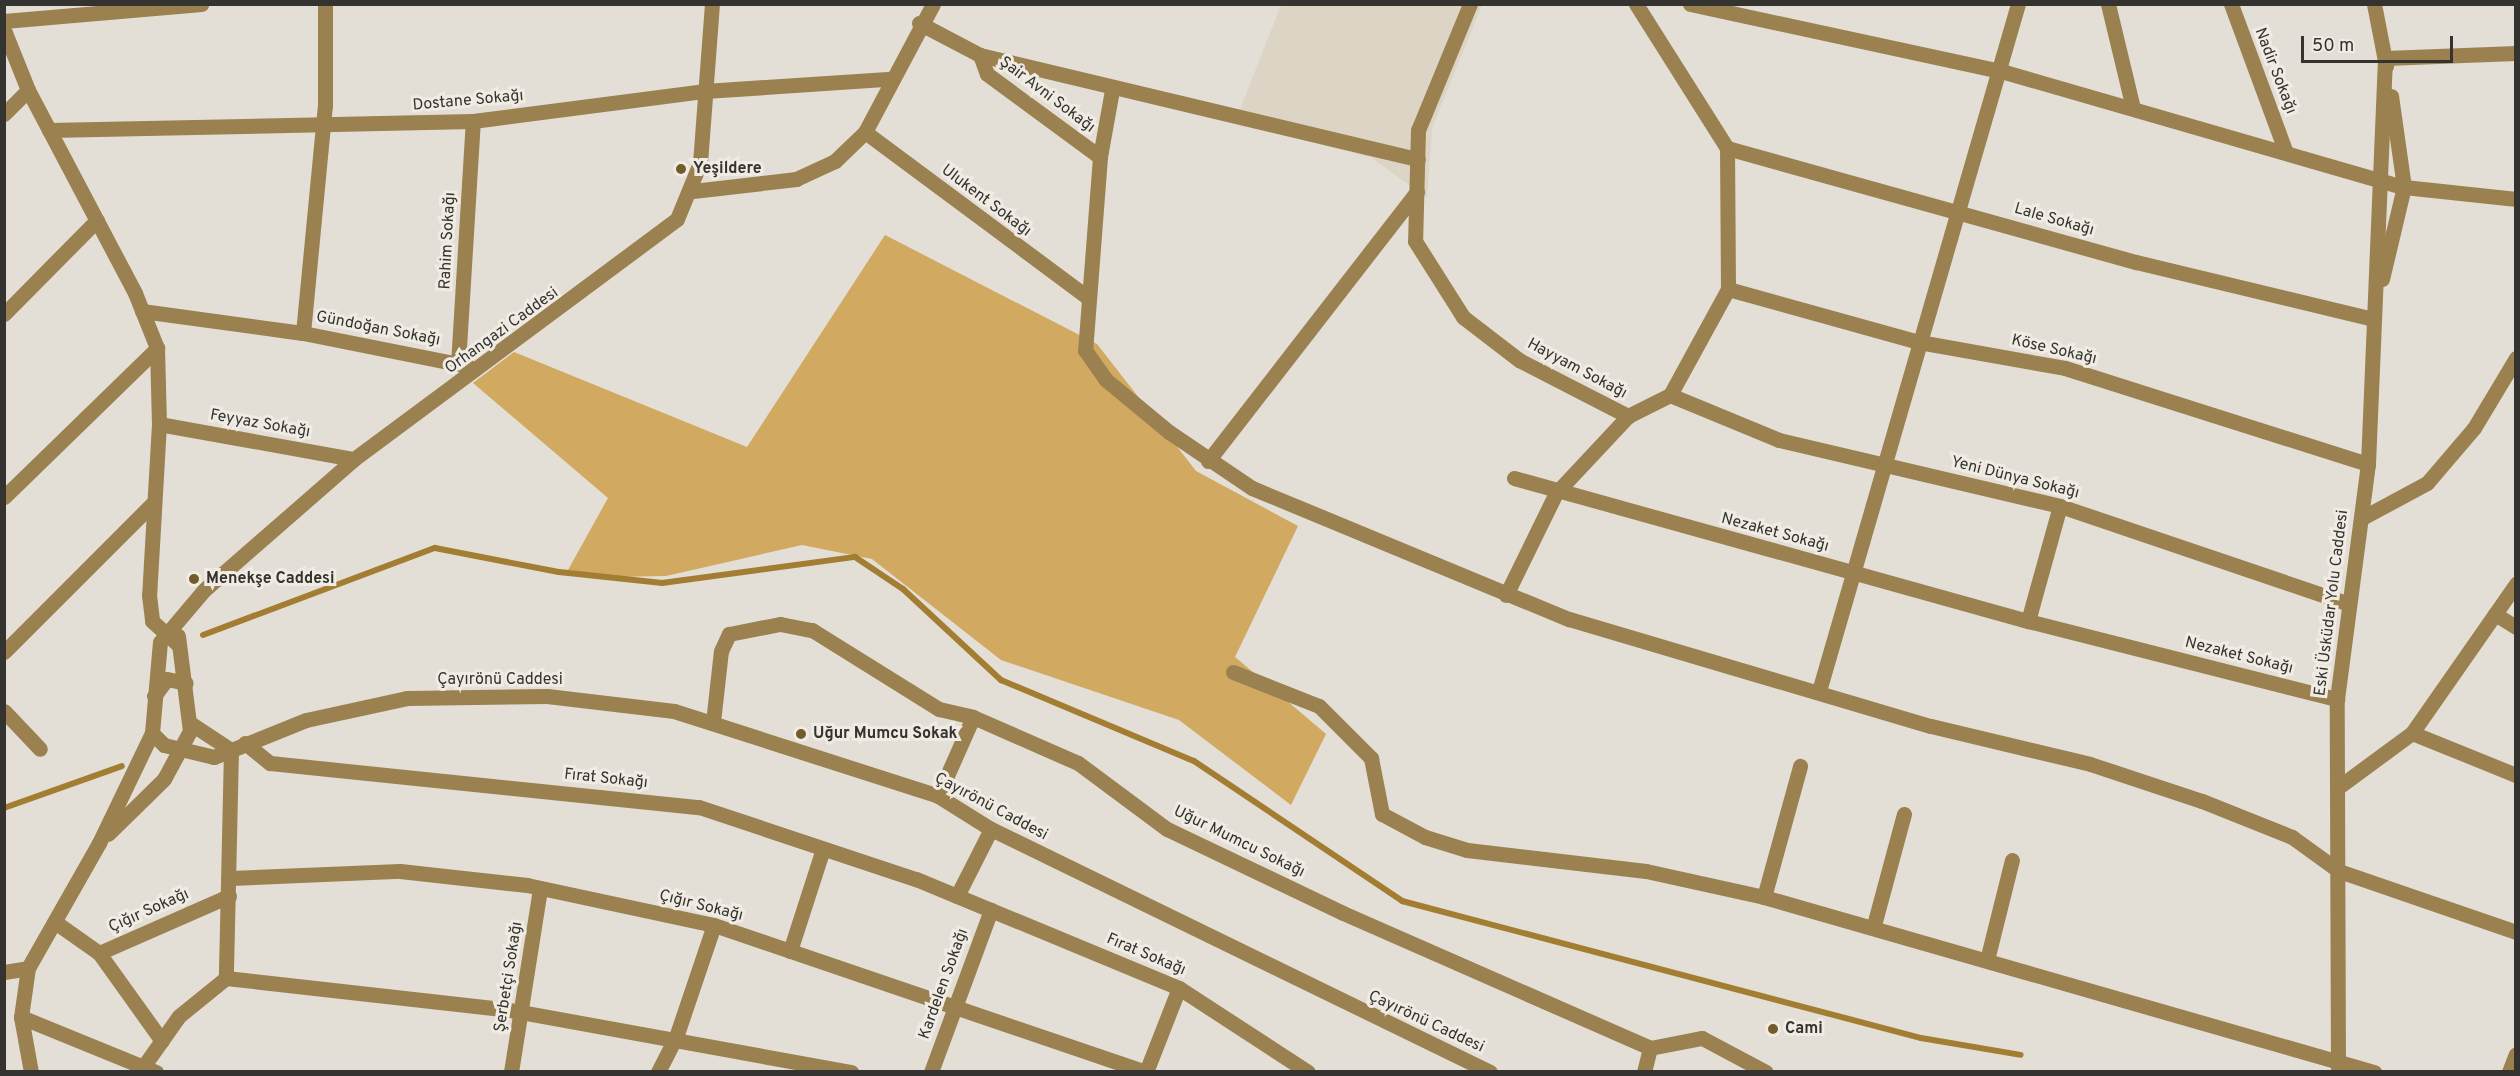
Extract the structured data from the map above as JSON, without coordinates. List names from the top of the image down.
{
  "streets": {
    "street": [
      "Nadir Sokağı",
      "Şair Avni Sokağı",
      "Dostane Sokağı",
      "Ulukent Sokağı",
      "Lale Sokağı",
      "Rahim Sokağı",
      "Gündoğan Sokağı",
      "Orhangazi Caddesi",
      "Köse Sokağı",
      "Hayyam Sokağı",
      "Feyyaz Sokağı",
      "Yeni Dünya Sokağı",
      "Nezaket Sokağı",
      "Eski Üsküdar Yolu Caddesi",
      "Çayırönü Caddesi",
      "Fırat Sokağı",
      "Uğur Mumcu Sokağı",
      "Çığır Sokağı",
      "Şerbetçi Sokağı",
      "Kardelen Sokağı"
    ]
  },
  "crossings": [
    ["Dostane Sokağı", "Rahim Sokağı"],
    ["Dostane Sokağı", "Orhangazi Caddesi"],
    ["Lale Sokağı", "Eski Üsküdar Yolu Caddesi"],
    ["Rahim Sokağı", "Gündoğan Sokağı"],
    ["Gündoğan Sokağı", "Orhangazi Caddesi"],
    ["Orhangazi Caddesi", "Feyyaz Sokağı"],
    ["Köse Sokağı", "Eski Üsküdar Yolu Caddesi"],
    ["Yeni Dünya Sokağı", "Eski Üsküdar Yolu Caddesi"],
    ["Nezaket Sokağı", "Eski Üsküdar Yolu Caddesi"],
    ["Çayırönü Caddesi", "Fırat Sokağı"],
    ["Çayırönü Caddesi", "Uğur Mumcu Sokağı"],
    ["Fırat Sokağı", "Kardelen Sokağı"],
    ["Çığır Sokağı", "Şerbetçi Sokağı"],
    ["Çığır Sokağı", "Kardelen Sokağı"]
  ],
  "places": [
    "Yeşildere",
    "Menekşe Caddesi",
    "Uğur Mumcu Sokak",
    "Cami"
  ],
  "scale_bar": "50 m"
}
